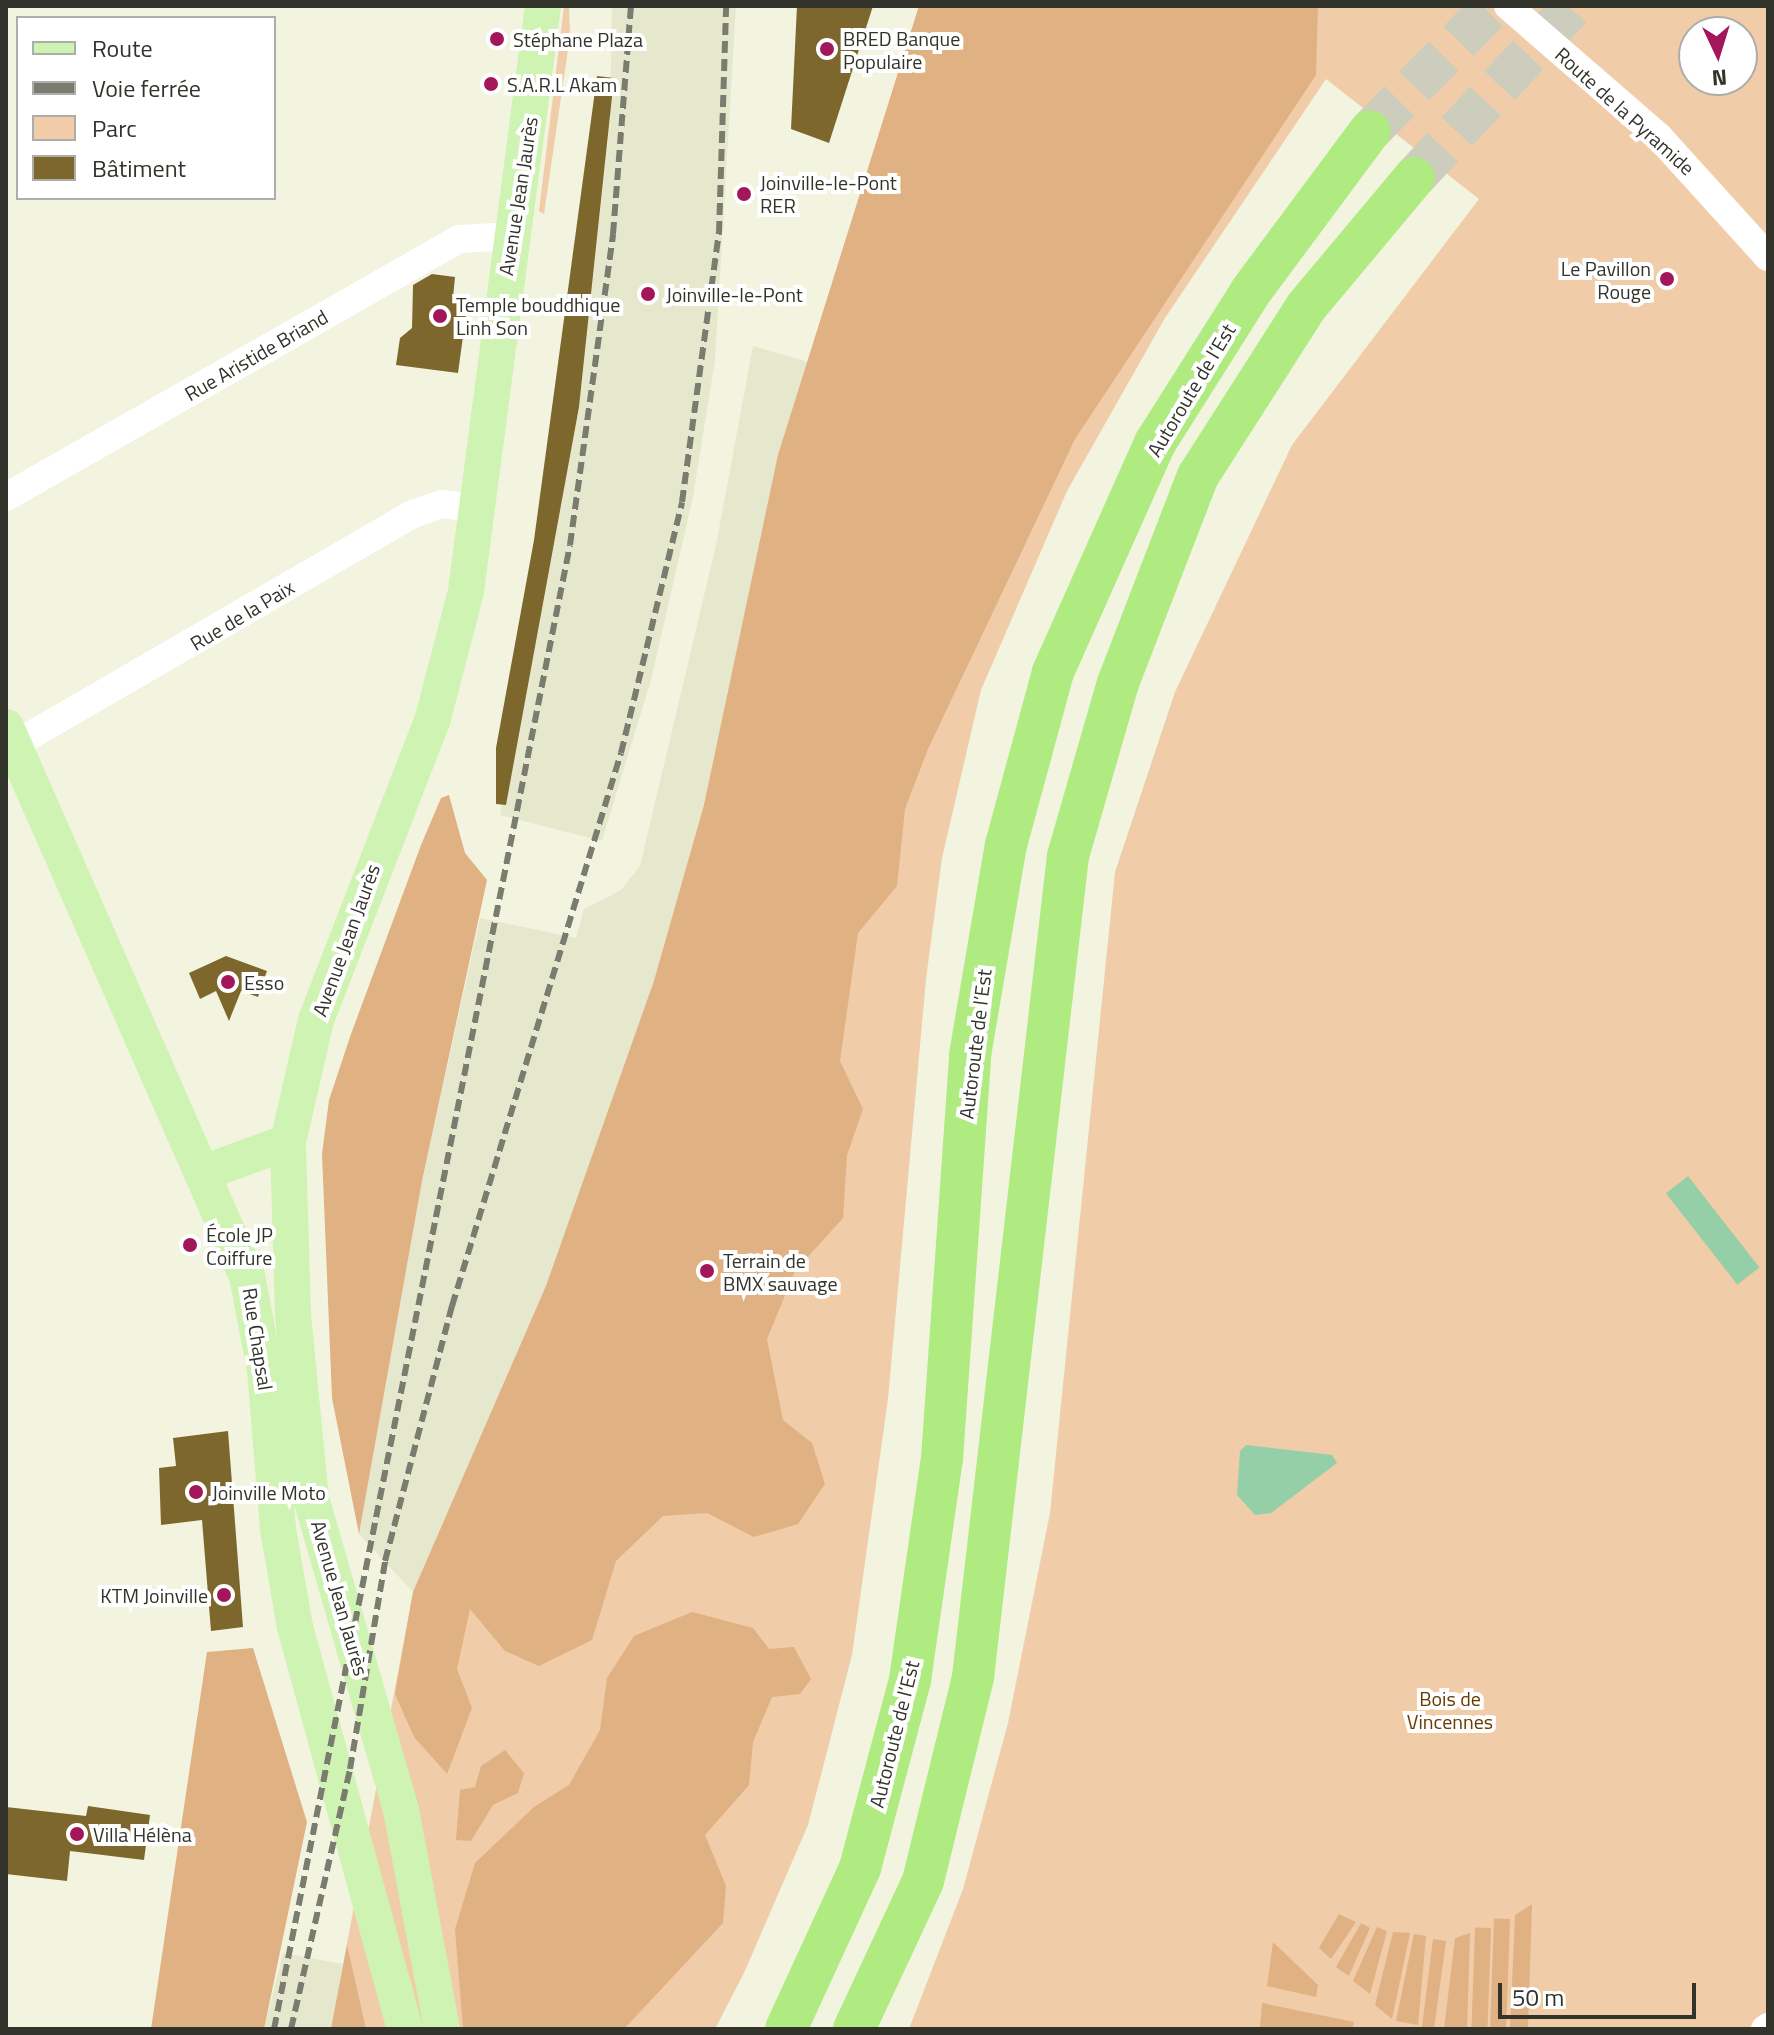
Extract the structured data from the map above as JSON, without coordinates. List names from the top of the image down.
{
  "streets": {
    "highway": ["Autoroute de l’Est"],
    "main road": ["Avenue Jean Jaurès", "Rue Chapsal"],
    "street": ["Route de la Pyramide", "Rue Aristide Briand", "Rue de la Paix"]
  },
  "crossings": [
    ["Avenue Jean Jaurès", "Rue Aristide Briand"],
    ["Avenue Jean Jaurès", "Rue de la Paix"],
    ["Rue de la Paix", "Rue Chapsal"]
  ],
  "parks": ["Bois de Vincennes"],
  "places": [
    "Stéphane Plaza",
    "BRED Banque Populaire",
    "S.A.R.L Akam",
    "Joinville-le-Pont RER",
    "Le Pavillon Rouge",
    "Joinville-le-Pont",
    "Temple bouddhique Linh Son",
    "Esso",
    "École JP Coiffure",
    "Terrain de BMX sauvage",
    "Joinville Moto",
    "KTM Joinville",
    "Villa Hélèna"
  ],
  "legend": [
    "Route",
    "Voie ferrée",
    "Parc",
    "Bâtiment"
  ],
  "scale_bar": "50 m",
  "north": "bottom"
}
